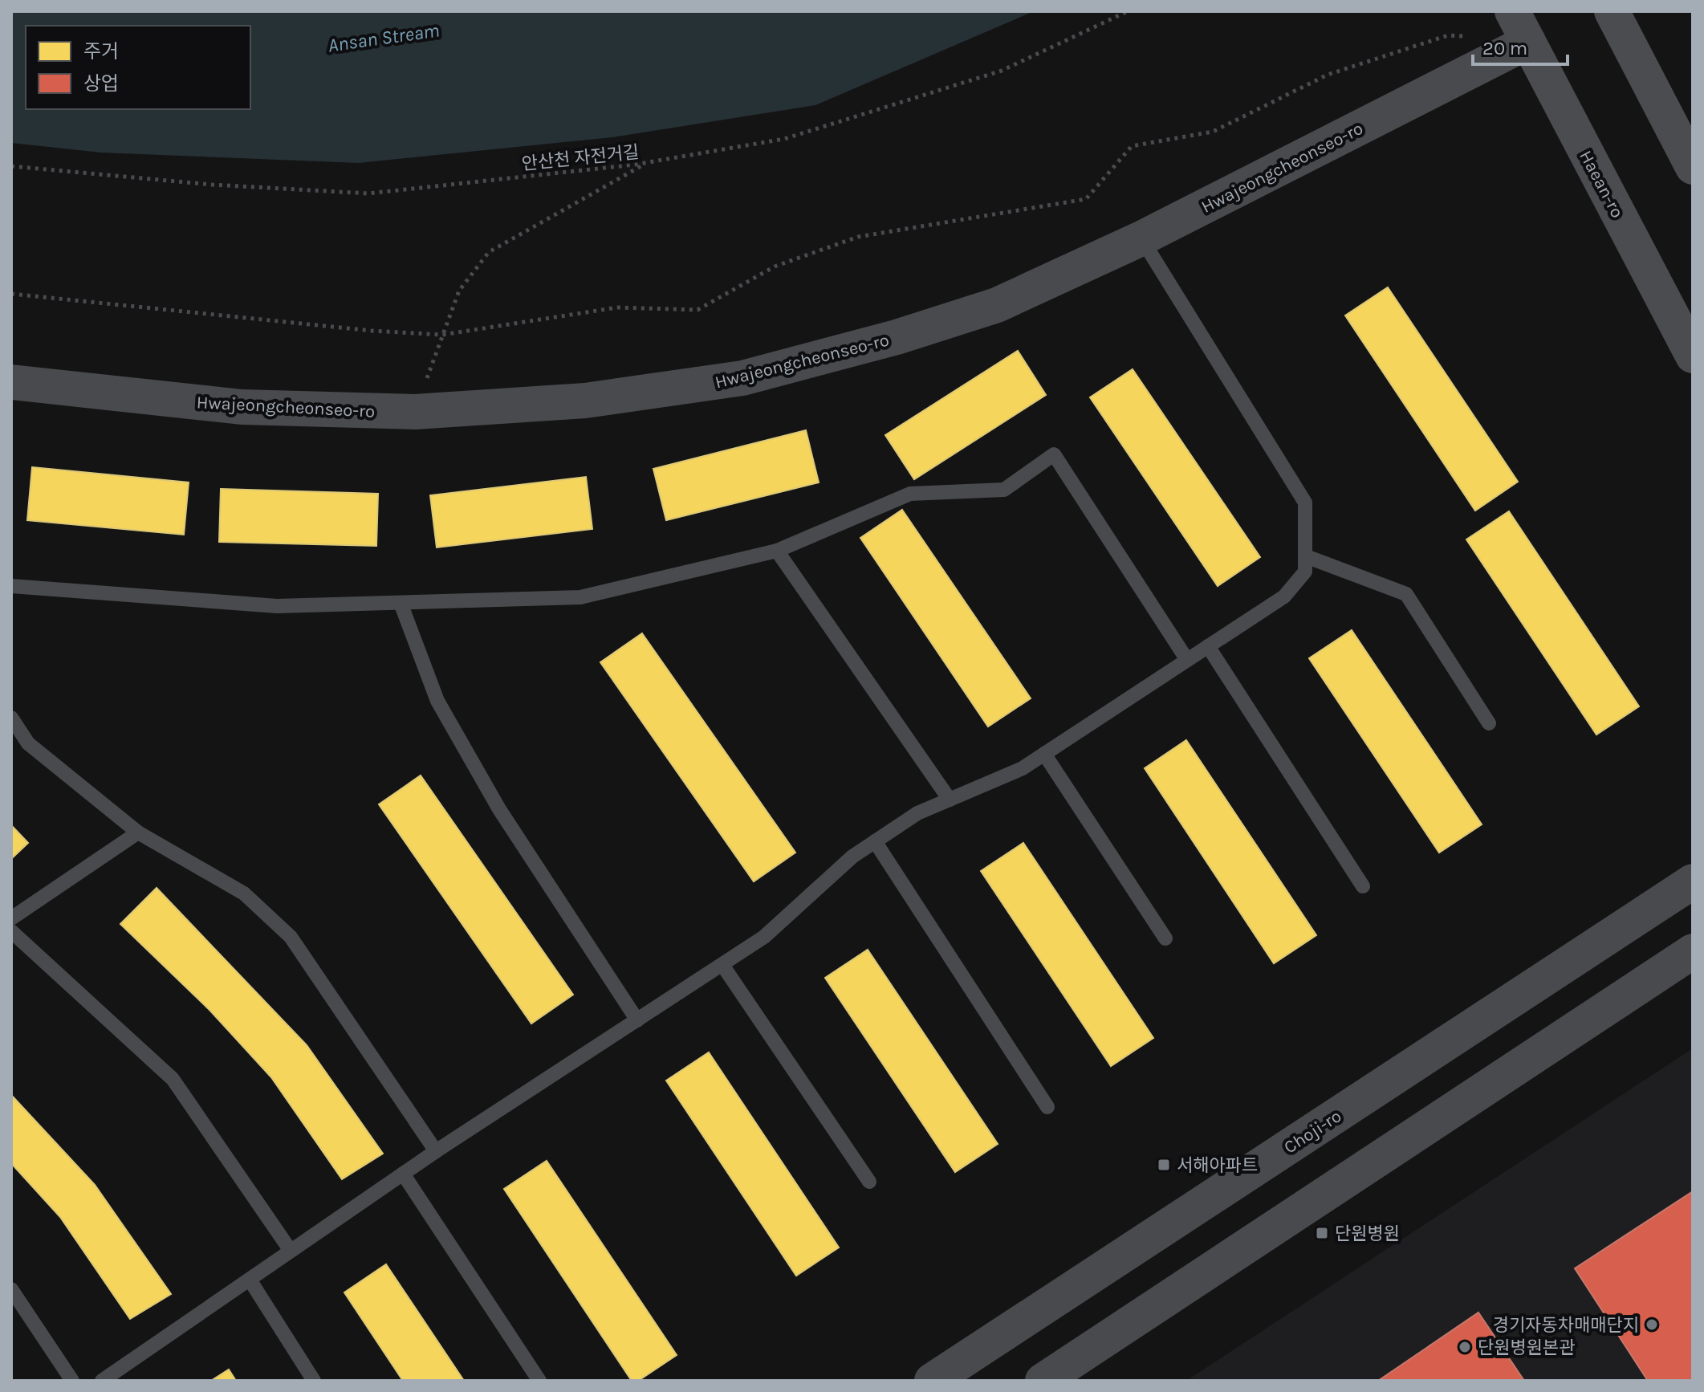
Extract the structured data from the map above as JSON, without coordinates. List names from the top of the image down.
{
  "streets": {
    "main road": ["Haean-ro"],
    "street": ["Hwajeongcheonseo-ro", "Choji-ro"],
    "path": ["안산천 자전거길"]
  },
  "crossings": [
    ["Hwajeongcheonseo-ro", "Haean-ro"]
  ],
  "water": ["Ansan Stream"],
  "places": {
    "transit": ["서해아파트", "단원병원"],
    "other": ["경기자동차매매단지", "단원병원본관"]
  },
  "legend": ["주거", "상업"],
  "scale_bar": "20 m"
}
